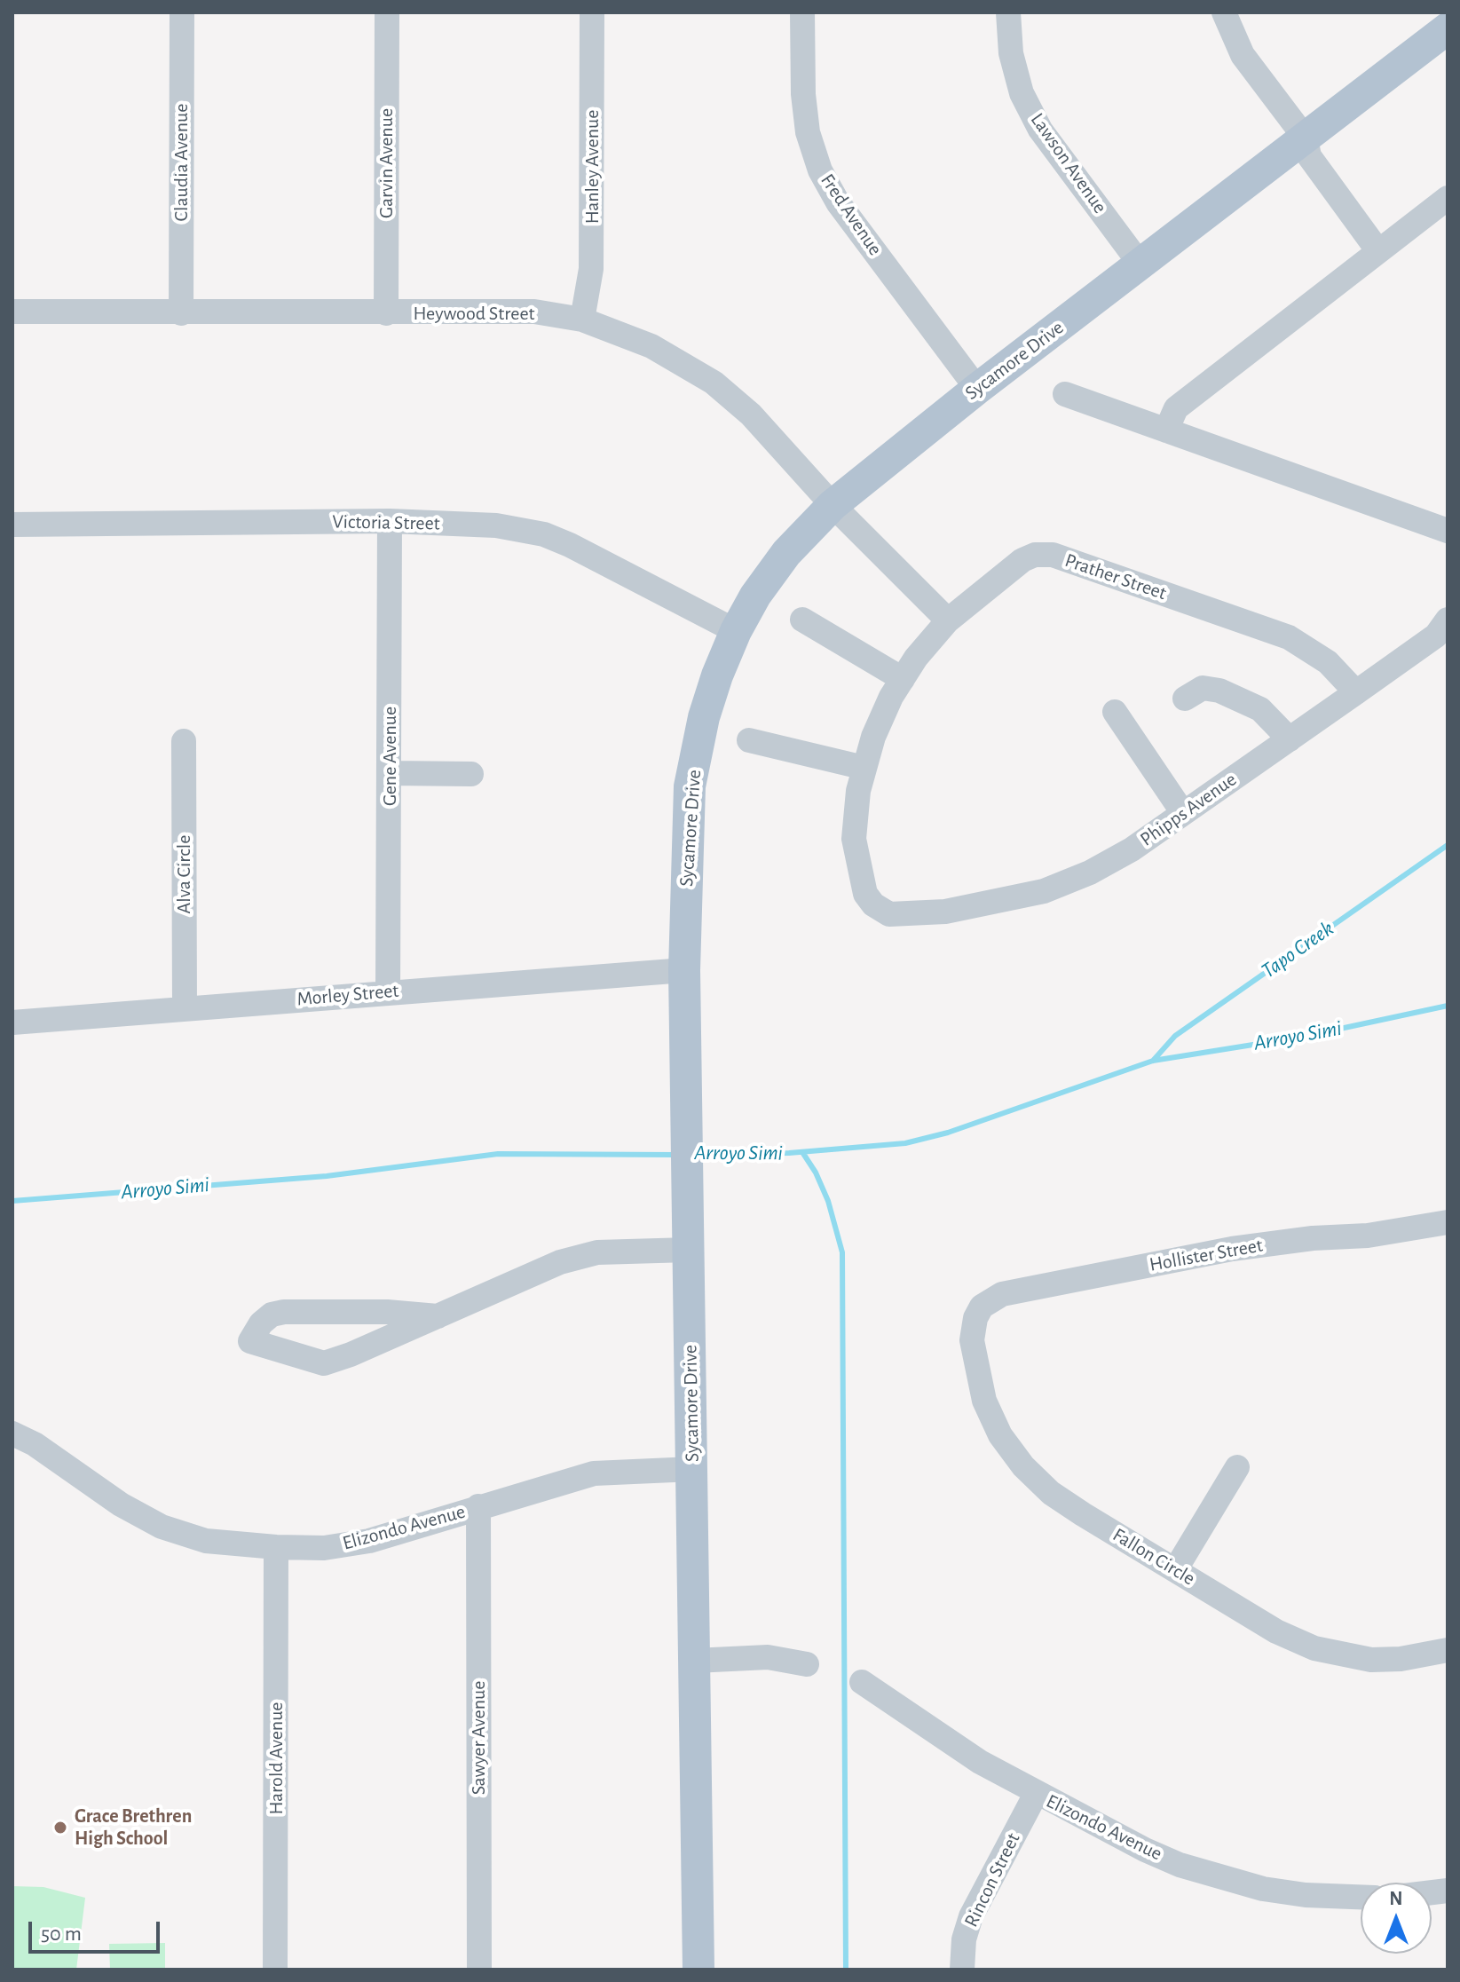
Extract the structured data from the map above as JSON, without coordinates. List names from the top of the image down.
{
  "streets": {
    "main road": ["Sycamore Drive"],
    "street": [
      "Claudia Avenue",
      "Garvin Avenue",
      "Lawson Avenue",
      "Hanley Avenue",
      "Fred Avenue",
      "Heywood Street",
      "Victoria Street",
      "Prather Street",
      "Gene Avenue",
      "Phipps Avenue",
      "Alva Circle",
      "Morley Street",
      "Hollister Street",
      "Elizondo Avenue",
      "Fallon Circle",
      "Sawyer Avenue",
      "Harold Avenue",
      "Rincon Street"
    ]
  },
  "crossings": [
    ["Claudia Avenue", "Heywood Street"],
    ["Garvin Avenue", "Heywood Street"],
    ["Lawson Avenue", "Sycamore Drive"],
    ["Hanley Avenue", "Heywood Street"],
    ["Fred Avenue", "Sycamore Drive"],
    ["Heywood Street", "Sycamore Drive"],
    ["Heywood Street", "Prather Street"],
    ["Sycamore Drive", "Victoria Street"],
    ["Sycamore Drive", "Morley Street"],
    ["Sycamore Drive", "Elizondo Avenue"],
    ["Victoria Street", "Gene Avenue"],
    ["Prather Street", "Phipps Avenue"],
    ["Gene Avenue", "Morley Street"],
    ["Alva Circle", "Morley Street"],
    ["Hollister Street", "Fallon Circle"],
    ["Elizondo Avenue", "Sawyer Avenue"],
    ["Elizondo Avenue", "Harold Avenue"],
    ["Elizondo Avenue", "Rincon Street"]
  ],
  "water": ["Tapo Creek", "Arroyo Simi"],
  "places": ["Grace Brethren High School"],
  "scale_bar": "50 m",
  "north": "top"
}
